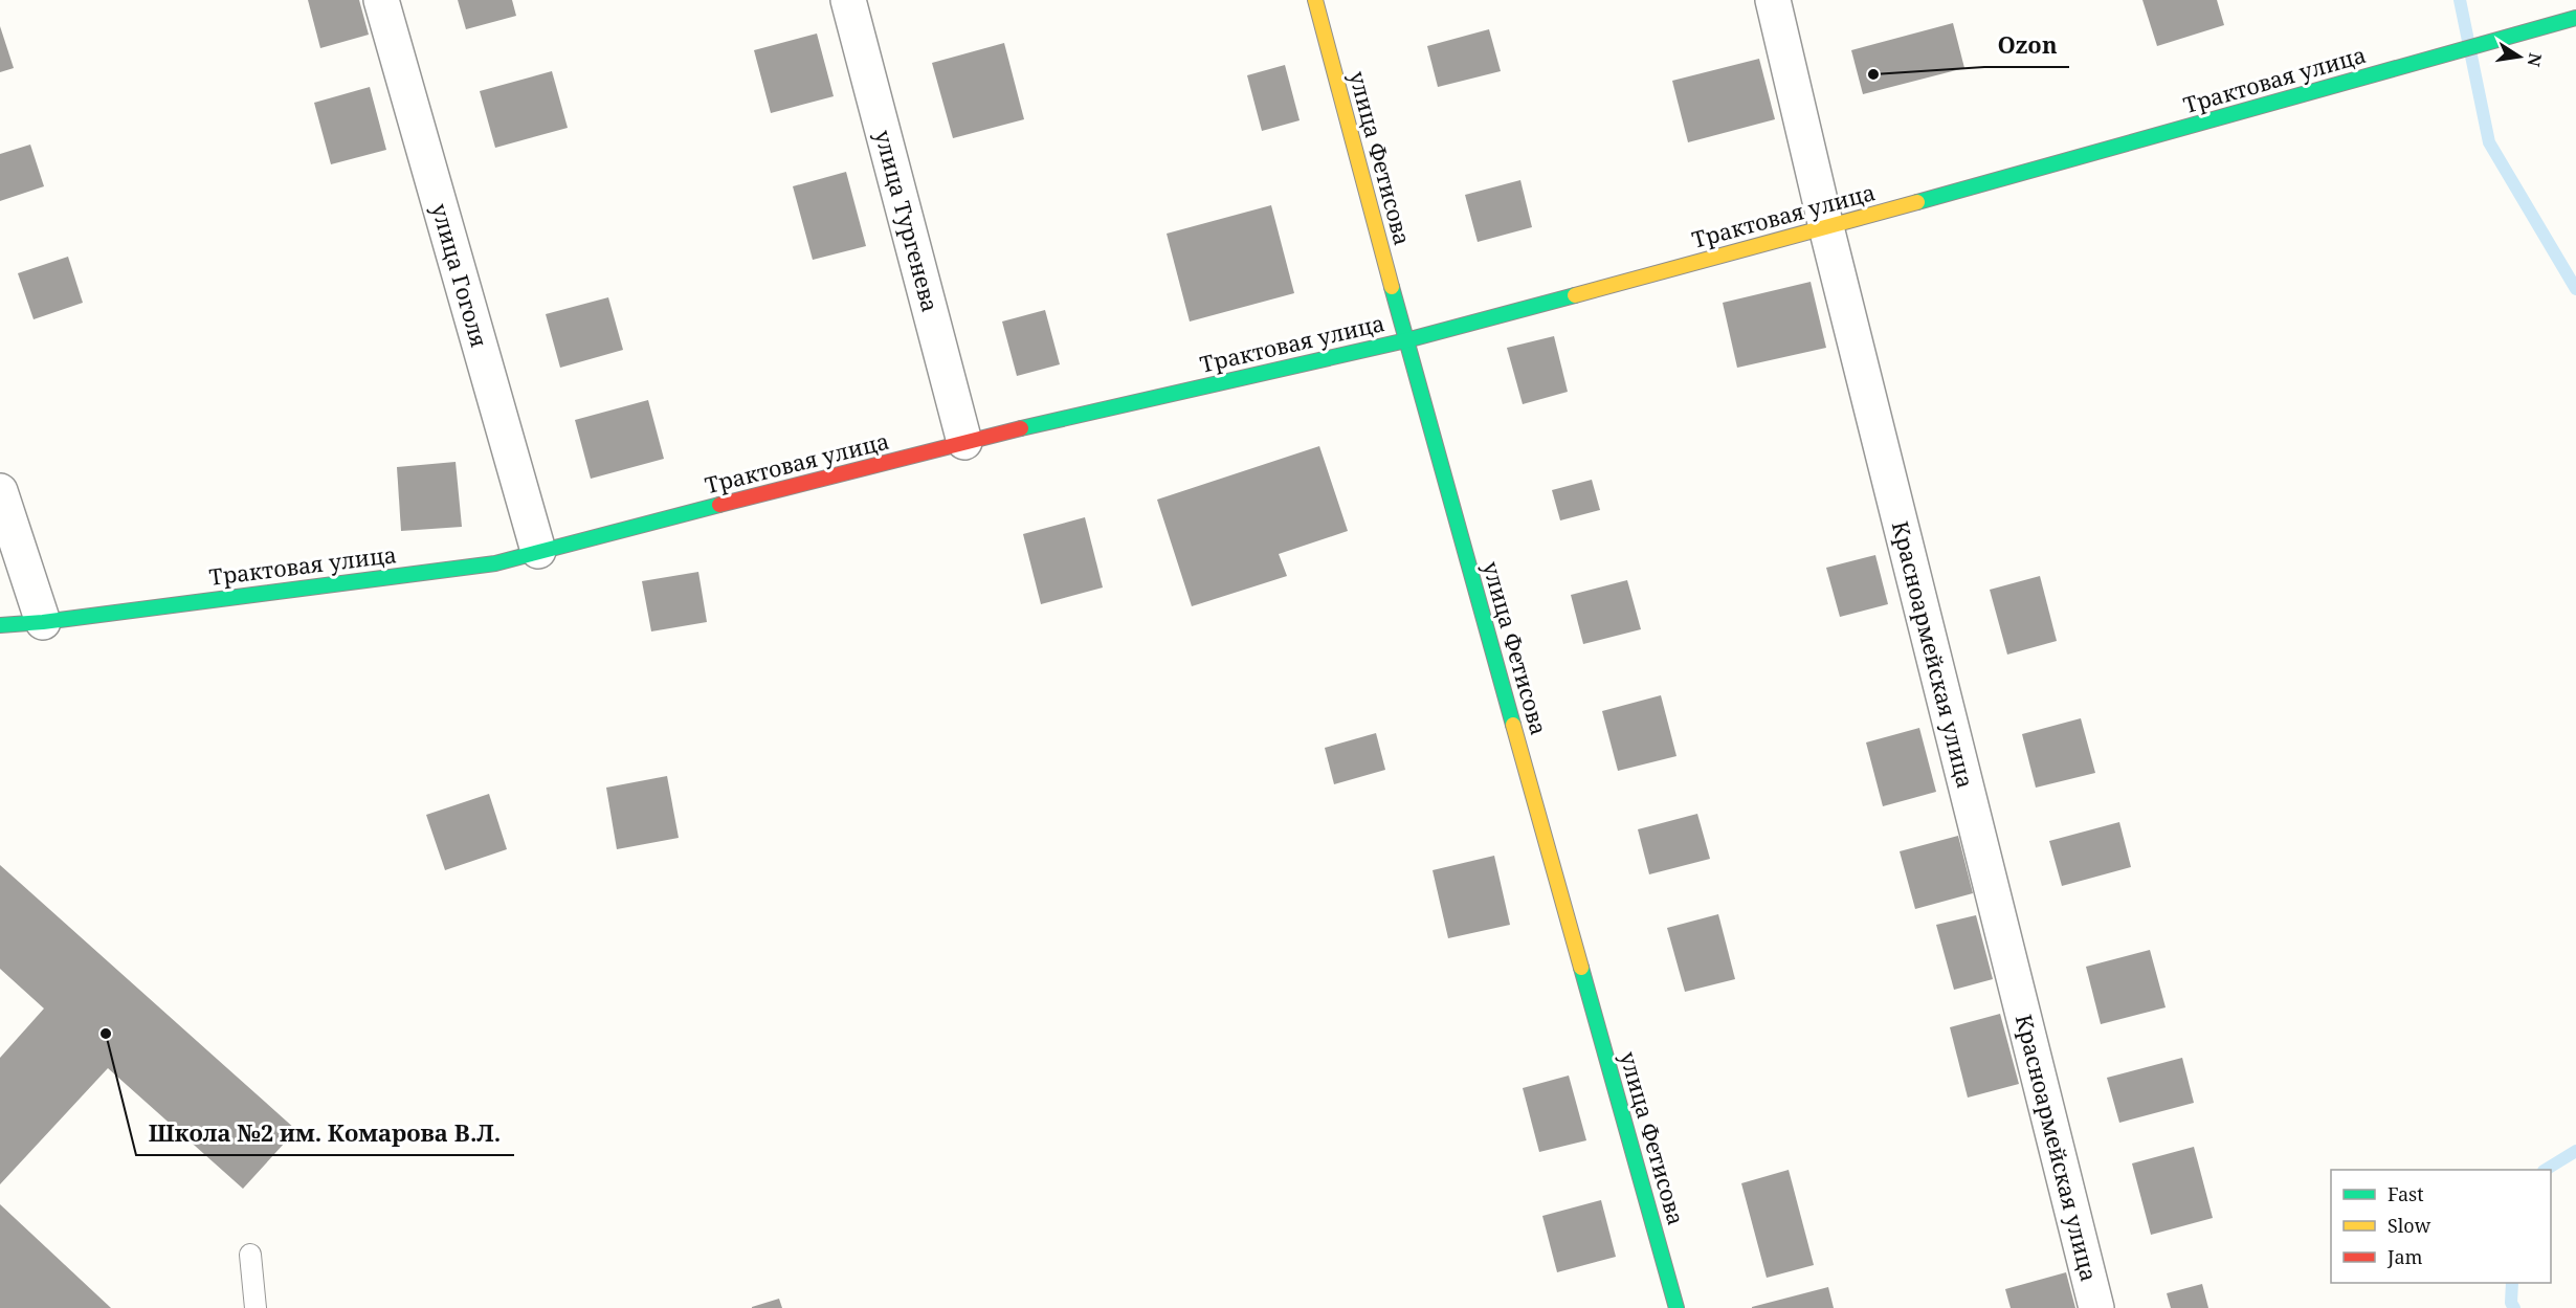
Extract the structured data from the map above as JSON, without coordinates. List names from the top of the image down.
{
  "streets": {
    "street": [
      "Трактовая улица",
      "улица Фетисова",
      "улица Тургенева",
      "улица Гоголя",
      "Красноармейская улица"
    ]
  },
  "crossings": [
    ["Трактовая улица", "улица Фетисова"],
    ["Трактовая улица", "улица Тургенева"],
    ["Трактовая улица", "улица Гоголя"],
    ["Трактовая улица", "Красноармейская улица"]
  ],
  "places": ["Ozon", "Школа №2 им. Комарова В.Л."],
  "legend": ["Fast", "Slow", "Jam"],
  "north": "right"
}
